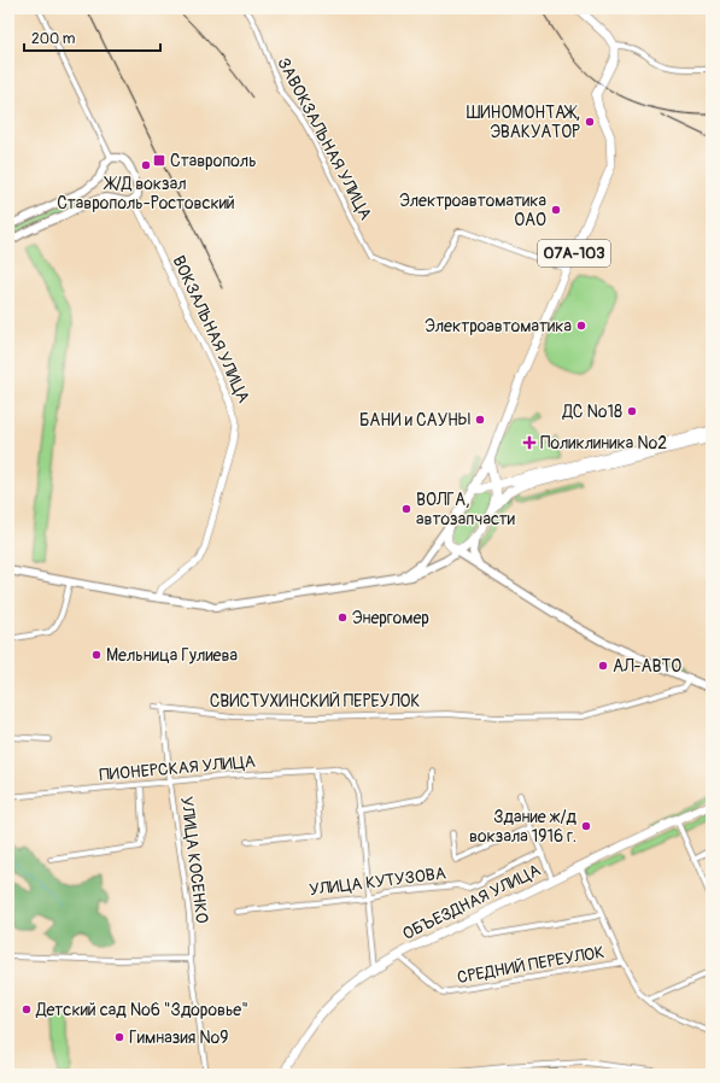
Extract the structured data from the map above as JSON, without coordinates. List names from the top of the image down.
{
  "streets": {
    "main road": ["07А-103", "ВОКЗАЛЬНАЯ УЛИЦА", "ОБЪЕЗДНАЯ УЛИЦА"],
    "street": [
      "ЗАВОКЗАЛЬНАЯ УЛИЦА",
      "СВИСТУХИНСКИЙ ПЕРЕУЛОК",
      "ПИОНЕРСКАЯ УЛИЦА",
      "УЛИЦА КОСЕНКО",
      "УЛИЦА КУТУЗОВА",
      "СРЕДНИЙ ПЕРЕУЛОК"
    ]
  },
  "crossings": [
    ["ЗАВОКЗАЛЬНАЯ УЛИЦА", "07А-103"],
    ["СВИСТУХИНСКИЙ ПЕРЕУЛОК", "УЛИЦА КОСЕНКО"],
    ["ПИОНЕРСКАЯ УЛИЦА", "УЛИЦА КОСЕНКО"],
    ["ОБЪЕЗДНАЯ УЛИЦА", "СРЕДНИЙ ПЕРЕУЛОК"]
  ],
  "places": {
    "other": [
      "ШИНОМОНТАЖ, ЭВАКУАТОР",
      "Ж/Д вокзал Ставрополь-Ростовский",
      "Электроавтоматика ОАО",
      "Электроавтоматика",
      "ДС №18",
      "БАНИ и САУНЫ",
      "ВОЛГА, автозапчасти",
      "Энергомер",
      "Мельница Гулиева",
      "АЛ-АВТО",
      "Здание ж/д вокзала 1916 г.",
      "Детский сад №6 \"Здоровье\"",
      "Гимназия №9"
    ],
    "transit": ["Ставрополь"],
    "health": ["Поликлиника №2"]
  },
  "scale_bar": "200 m"
}
